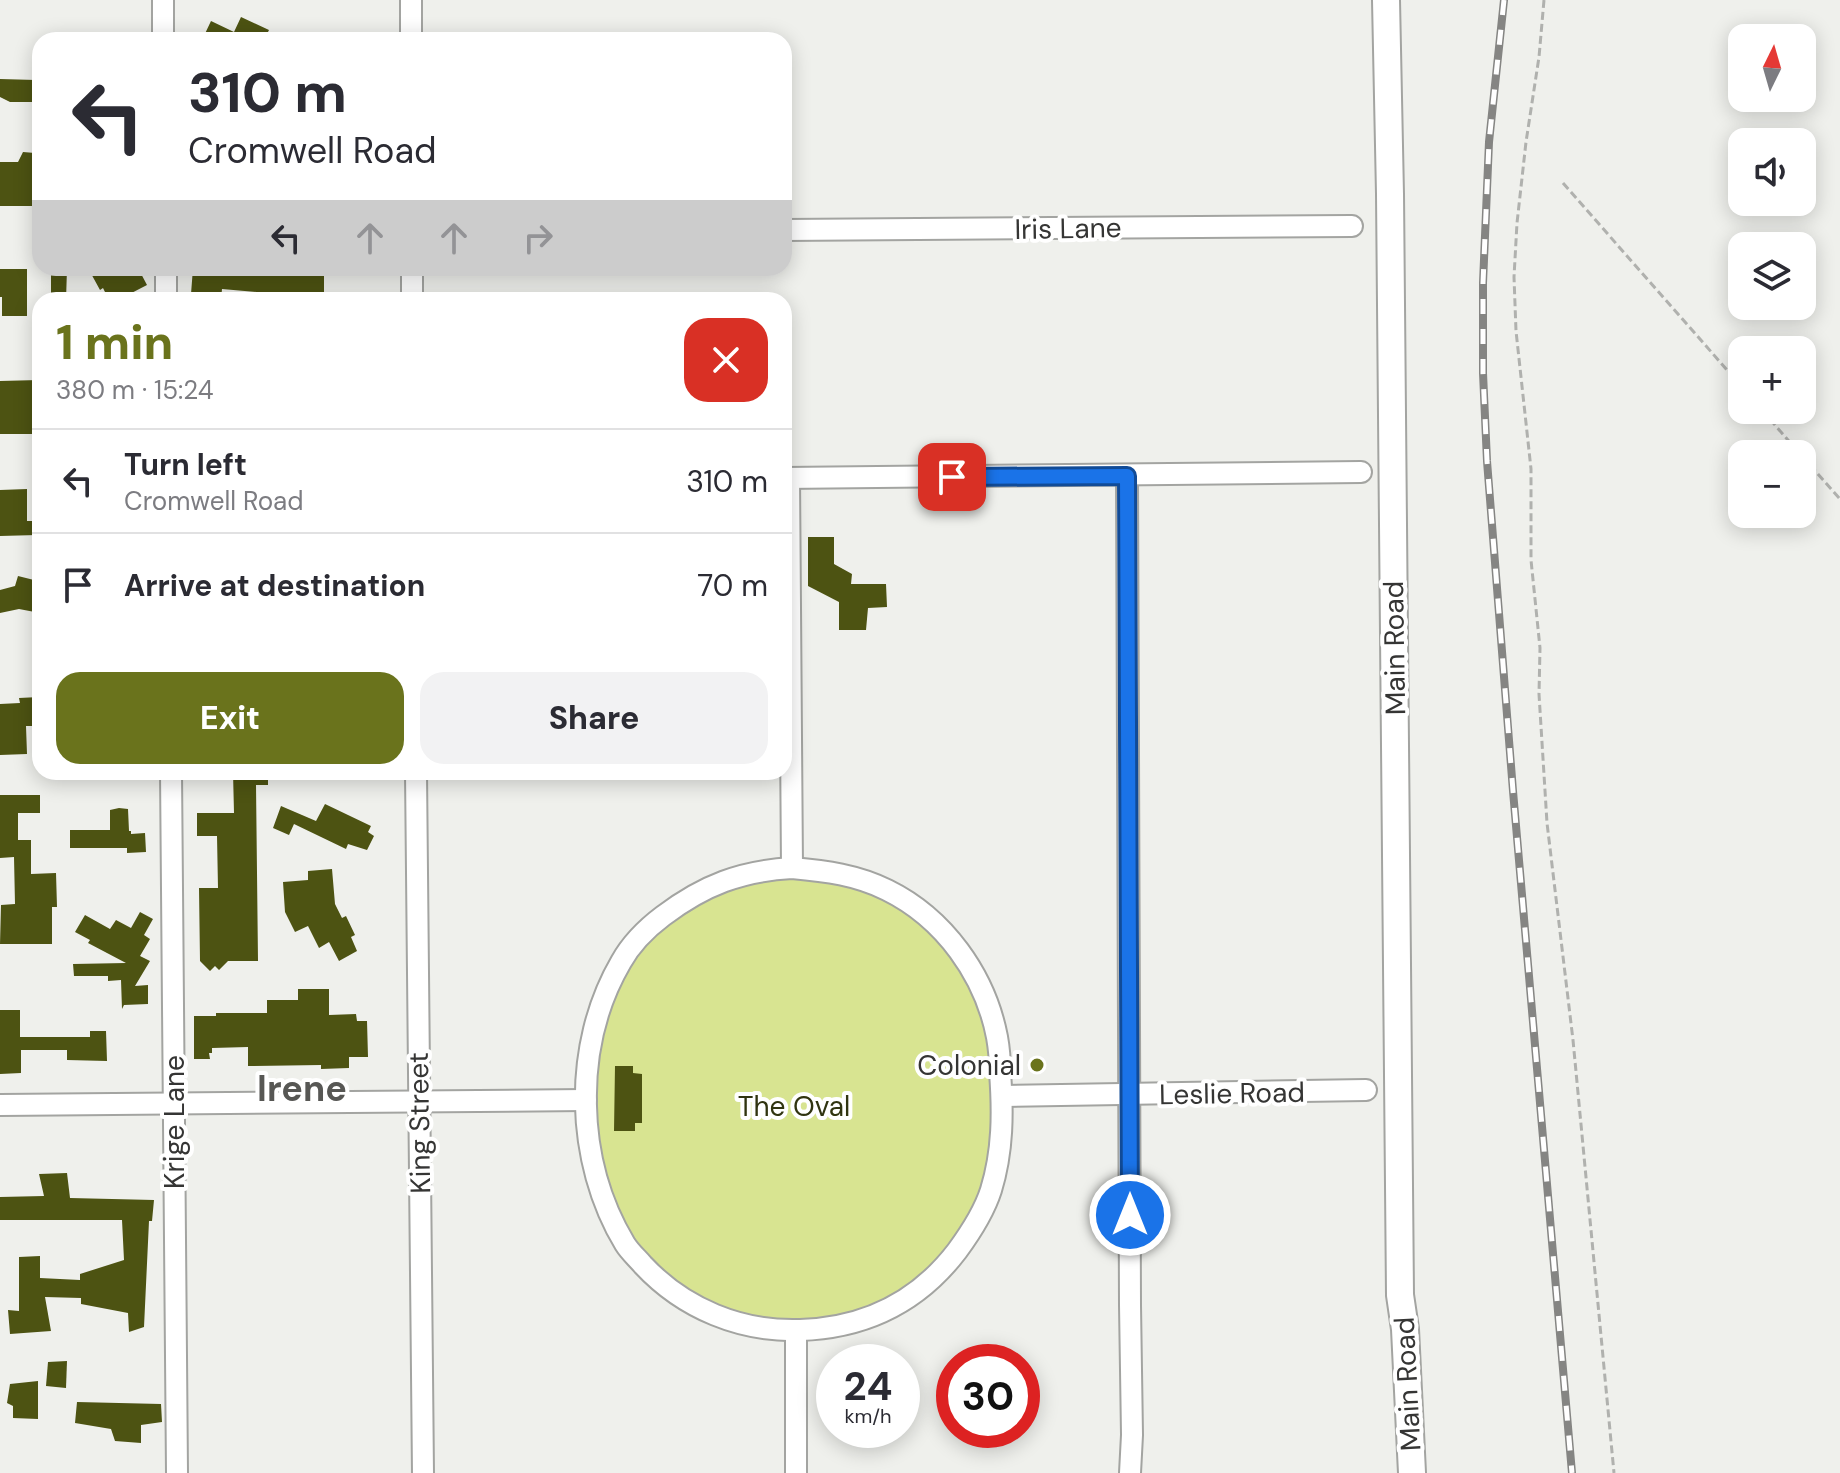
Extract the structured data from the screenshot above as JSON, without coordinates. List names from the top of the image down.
{
  "streets": {
    "main road": ["Main Road"],
    "street": [
      "Iris Lane",
      "Leslie Road",
      "Krige Lane",
      "King Street"
    ]
  },
  "districts": ["Irene"],
  "parks": ["The Oval"],
  "places": ["Colonial"],
  "north": "top",
  "page": {
    "map_buttons": ["+", "−"],
    "turn": ["310 m", "Cromwell Road"],
    "heading": ["1 min", "380 m · 15:24"],
    "list": [
      {
        "name": "Turn left",
        "note": "Cromwell Road",
        "value": "310 m"
      },
      {
        "name": "Arrive at destination",
        "value": "70 m"
      }
    ],
    "buttons": ["Exit", "Share"],
    "speed": "24 km/h",
    "limit": "30"
  }
}
